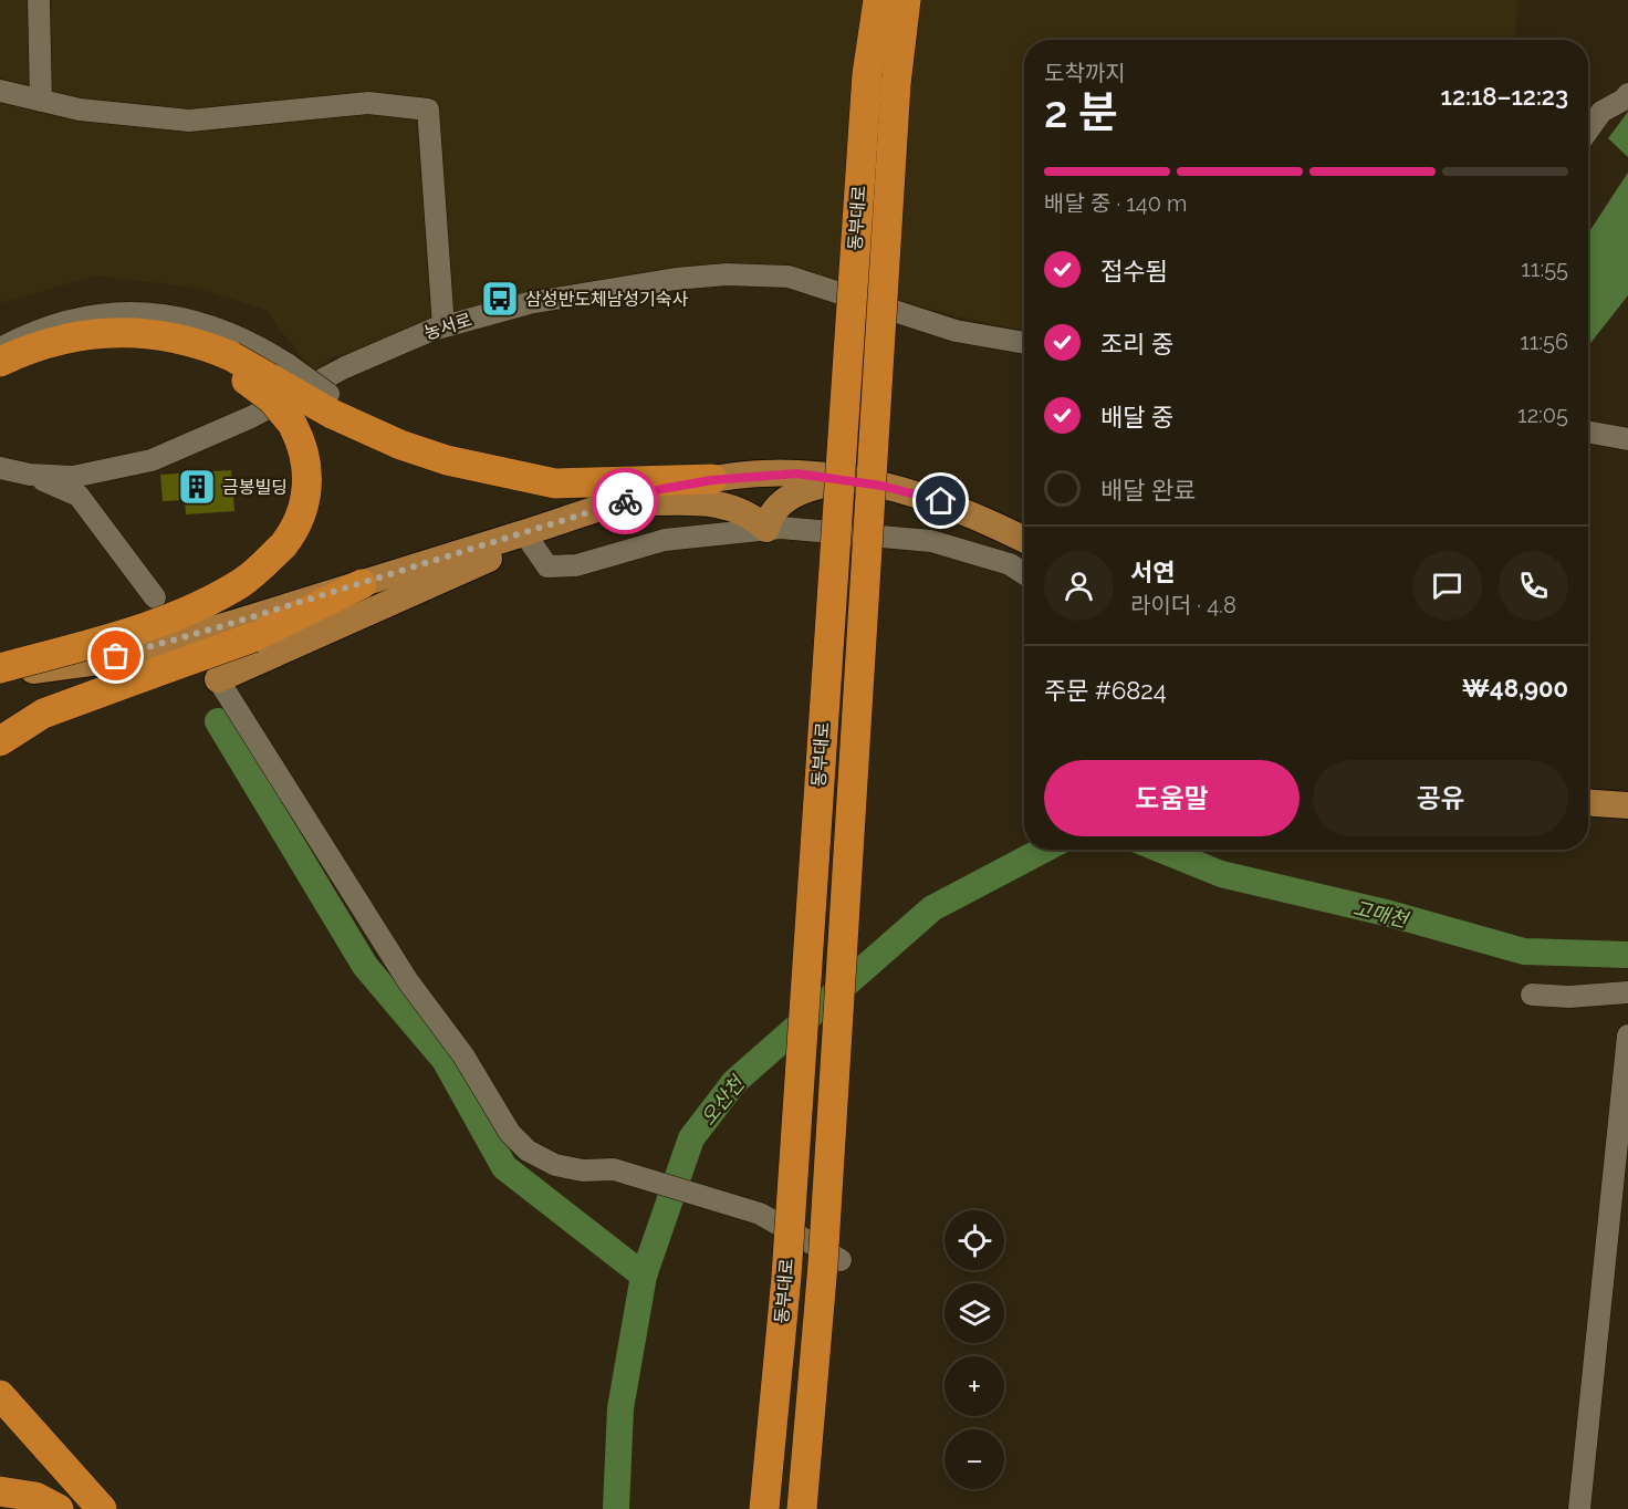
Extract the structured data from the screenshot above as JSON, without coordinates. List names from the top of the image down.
{
  "streets": {
    "highway": ["동부대로"],
    "street": ["농서로"]
  },
  "water": ["고매천", "오산천"],
  "places": {
    "bus stop": ["삼성반도체남성기숙사"],
    "building": ["금봉빌딩"]
  },
  "page": {
    "heading": ["2 분", "도착까지", "12:18–12:23"],
    "panel": [
      "서연",
      "라이더 · 4.8",
      "주문 #6824",
      "₩48,900"
    ],
    "bar": "배달 중 · 140 m",
    "list": [
      ["접수됨", "11:55"],
      ["조리 중", "11:56"],
      ["배달 중", "12:05"],
      "배달 완료"
    ],
    "buttons": ["도움말", "공유"],
    "map_buttons": ["+", "−"]
  }
}
